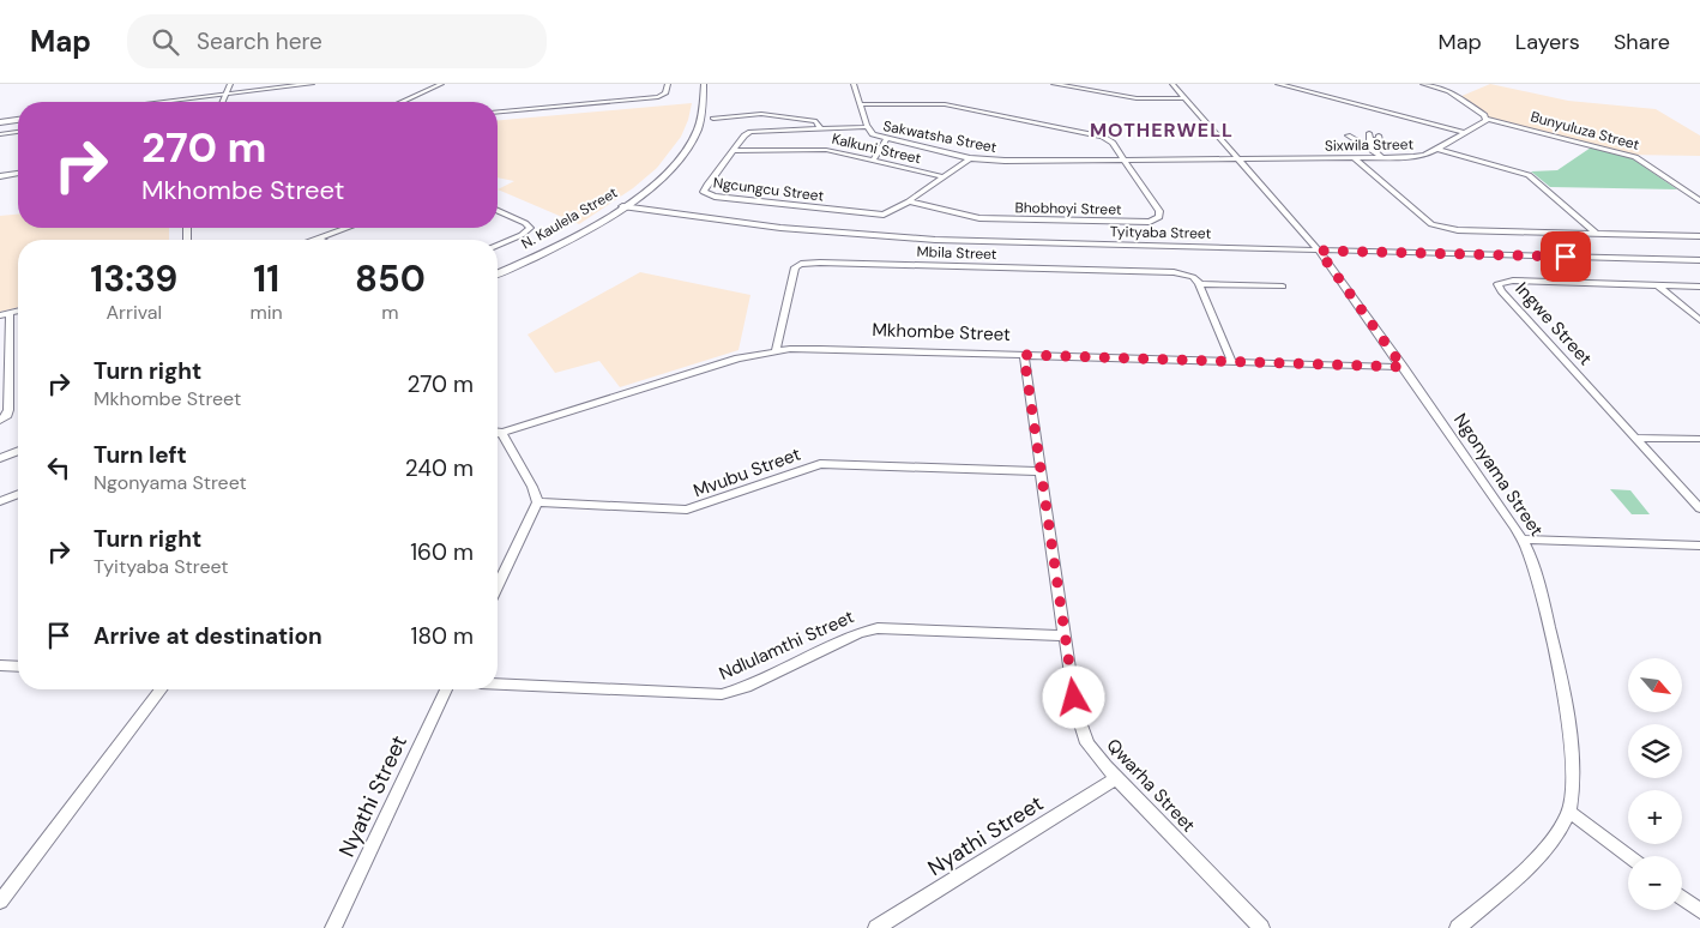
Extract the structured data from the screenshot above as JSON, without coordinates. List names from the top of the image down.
{
  "streets": {
    "street": [
      "Bunyuluza Street",
      "Sakwatsha Street",
      "Sixwila Street",
      "Kalkuni Street",
      "Ngcungcu Street",
      "Bhobhoyi Street",
      "N. Kaulela Street",
      "Tyityaba Street",
      "Mbila Street",
      "Ingwe Street",
      "Mkhombe Street",
      "Mvubu Street",
      "Ngonyama Street",
      "Ndlulamthi Street",
      "Qwarha Street",
      "Nyathi Street"
    ]
  },
  "crossings": [
    ["Bunyuluza Street", "Sixwila Street"],
    ["Sakwatsha Street", "Sixwila Street"],
    ["Sakwatsha Street", "Ngcungcu Street"],
    ["Sakwatsha Street", "Bhobhoyi Street"],
    ["Sakwatsha Street", "Ngonyama Street"],
    ["Sixwila Street", "Ngonyama Street"],
    ["Kalkuni Street", "Ngcungcu Street"],
    ["Ngcungcu Street", "Bhobhoyi Street"],
    ["N. Kaulela Street", "Tyityaba Street"],
    ["Tyityaba Street", "Ngonyama Street"],
    ["Mbila Street", "Mkhombe Street"],
    ["Mkhombe Street", "Ngonyama Street"],
    ["Mkhombe Street", "Qwarha Street"],
    ["Mvubu Street", "Qwarha Street"],
    ["Ndlulamthi Street", "Qwarha Street"],
    ["Qwarha Street", "Nyathi Street"]
  ],
  "districts": ["MOTHERWELL"],
  "north": "bottom right",
  "page": {
    "header": "Map",
    "search": "Search here",
    "nav": ["Map", "Layers", "Share"],
    "turn": ["270 m", "Mkhombe Street"],
    "eta": [
      "13:39",
      "Arrival",
      "11",
      "min",
      "850",
      "m"
    ],
    "list": [
      {
        "name": "Turn right",
        "note": "Mkhombe Street",
        "value": "270 m"
      },
      {
        "name": "Turn left",
        "note": "Ngonyama Street",
        "value": "240 m"
      },
      {
        "name": "Turn right",
        "note": "Tyityaba Street",
        "value": "160 m"
      },
      {
        "name": "Arrive at destination",
        "value": "180 m"
      }
    ],
    "map_buttons": ["+", "−"]
  }
}
